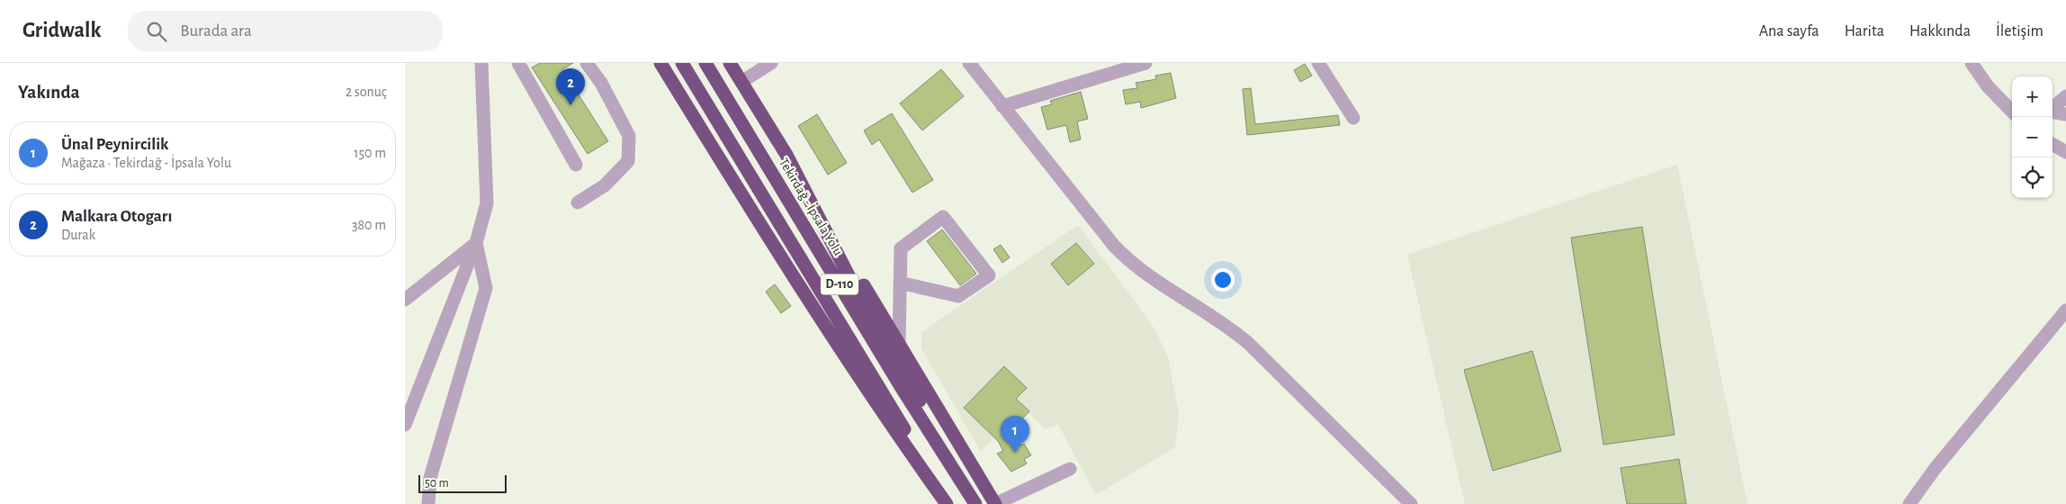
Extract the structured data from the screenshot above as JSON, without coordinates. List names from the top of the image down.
{
  "streets": {
    "highway": ["Tekirdağ - İpsala Yolu", "D-110"]
  },
  "scale_bar": "50 m",
  "page": {
    "header": "Gridwalk",
    "search": "Burada ara",
    "nav": [
      "Ana sayfa",
      "Harita",
      "Hakkında",
      "İletişim"
    ],
    "heading": ["Yakında", "2 sonuç"],
    "pins": ["2", "1"],
    "map_buttons": ["+", "−"],
    "list": [
      {
        "mark": "1",
        "name": "Ünal Peynircilik",
        "note": "Mağaza · Tekirdağ - İpsala Yolu",
        "value": "150 m"
      },
      {
        "mark": "2",
        "name": "Malkara Otogarı",
        "note": "Durak",
        "value": "380 m"
      }
    ],
    "scale": "50 m"
  }
}
